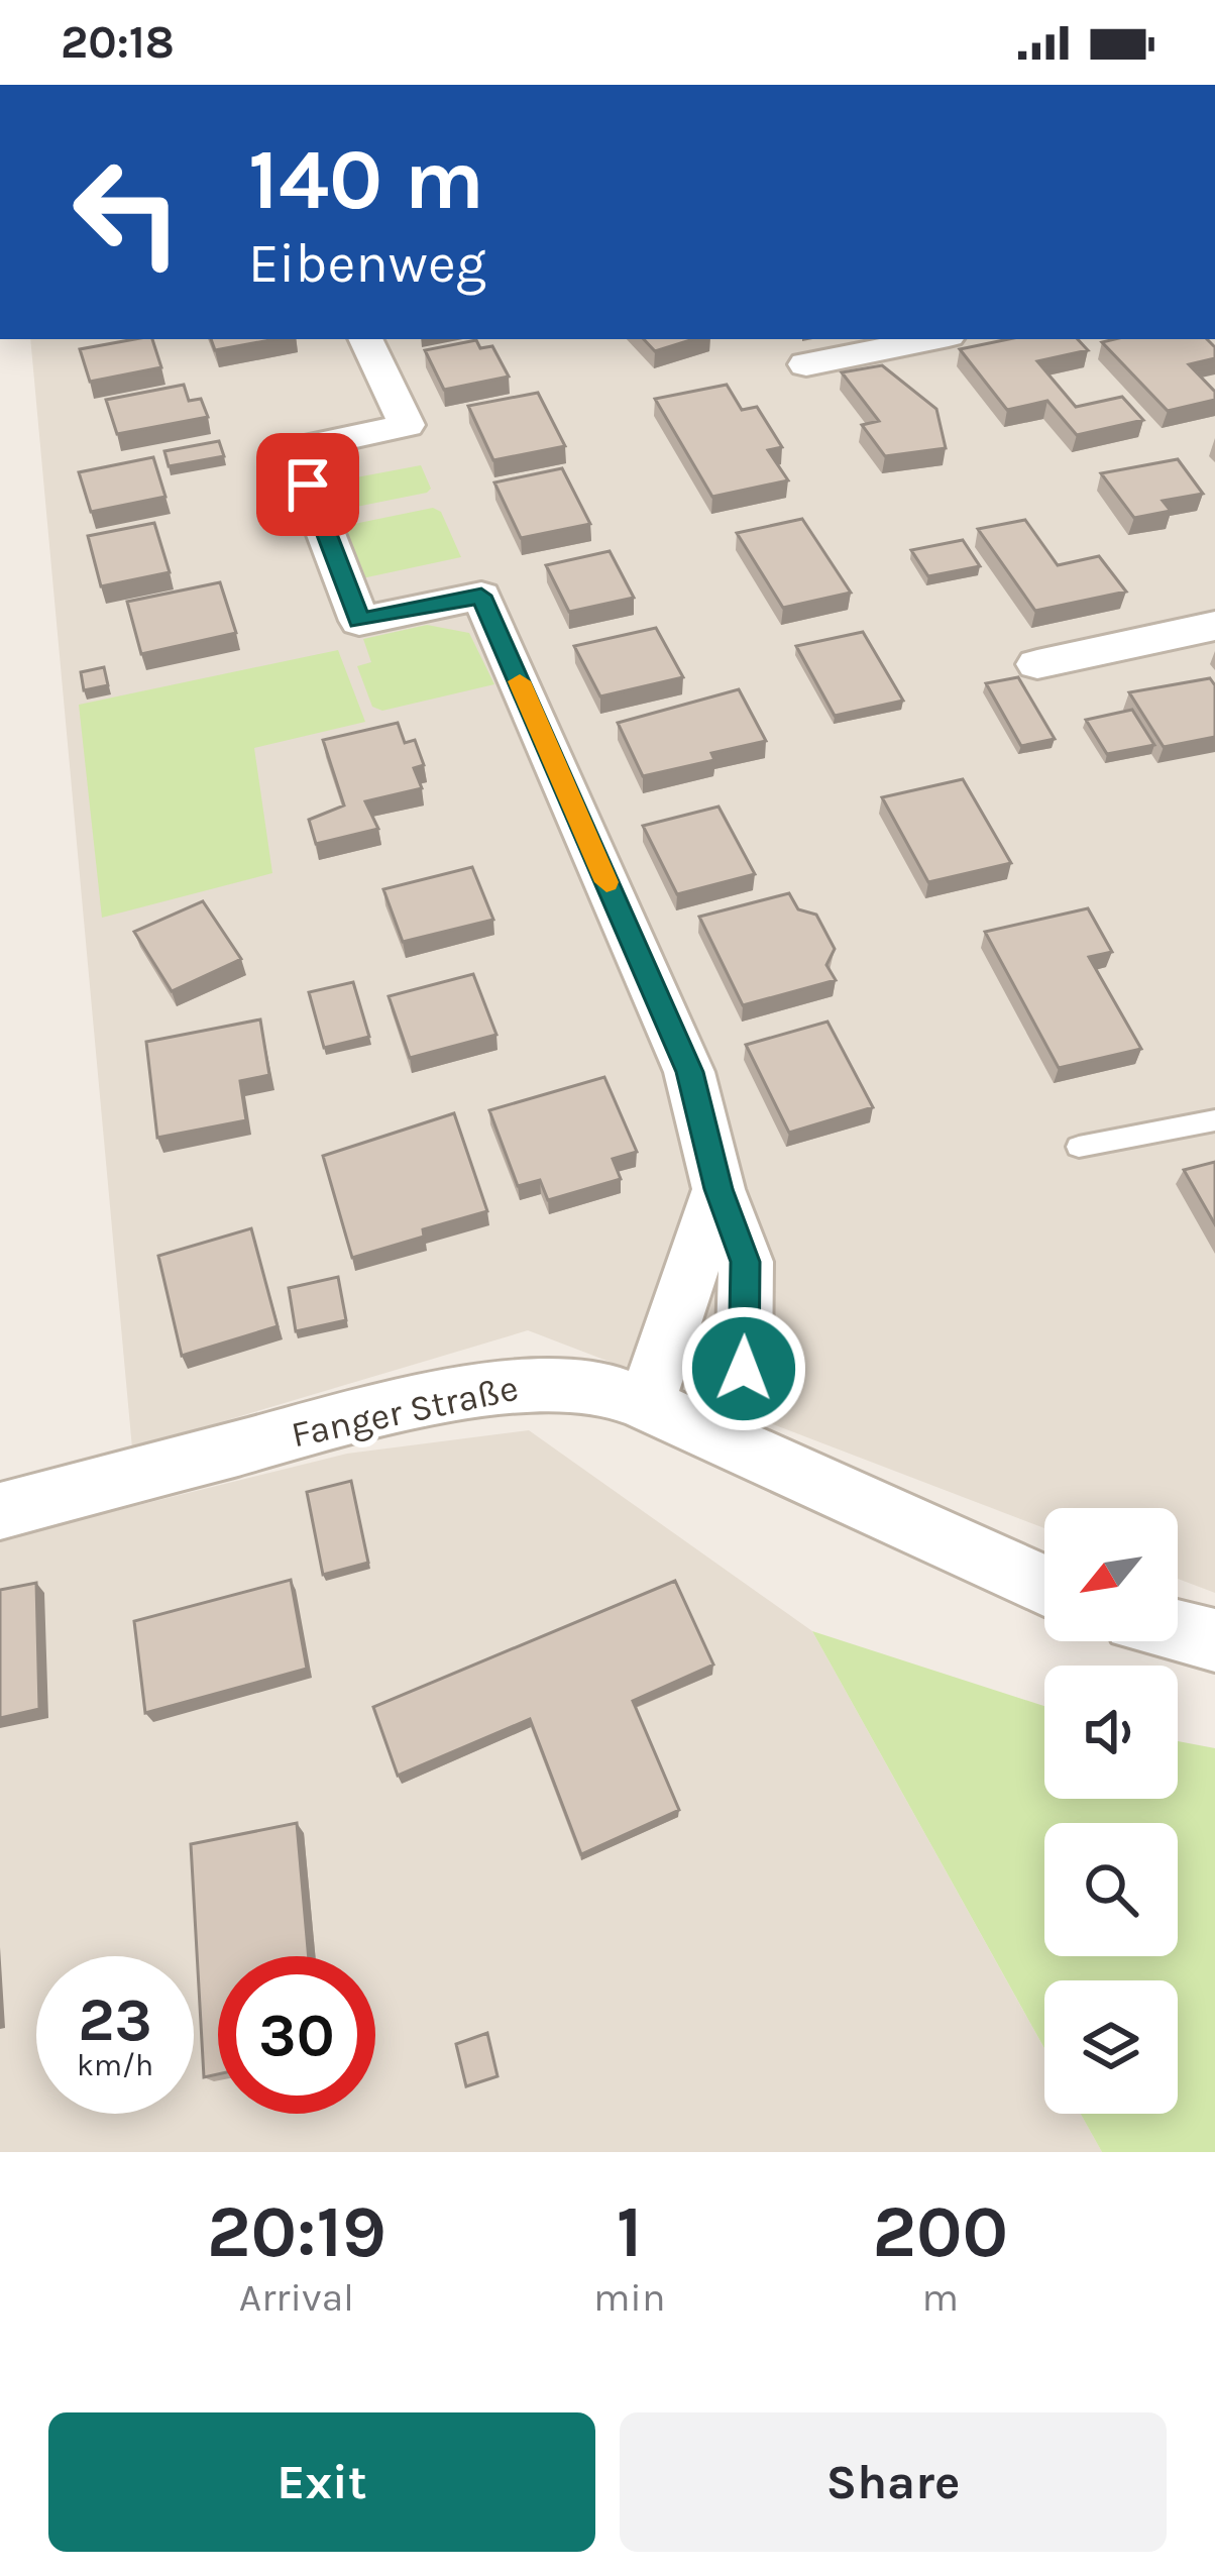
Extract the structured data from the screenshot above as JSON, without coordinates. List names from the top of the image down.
{
  "streets": {
    "street": ["Fanger Straße"]
  },
  "north": "bottom left",
  "page": {
    "status": "20:18",
    "turn": ["140 m", "Eibenweg"],
    "speed": "23 km/h",
    "limit": "30",
    "eta": [
      "20:19",
      "Arrival",
      "1",
      "min",
      "200",
      "m"
    ],
    "buttons": ["Exit", "Share"]
  }
}
